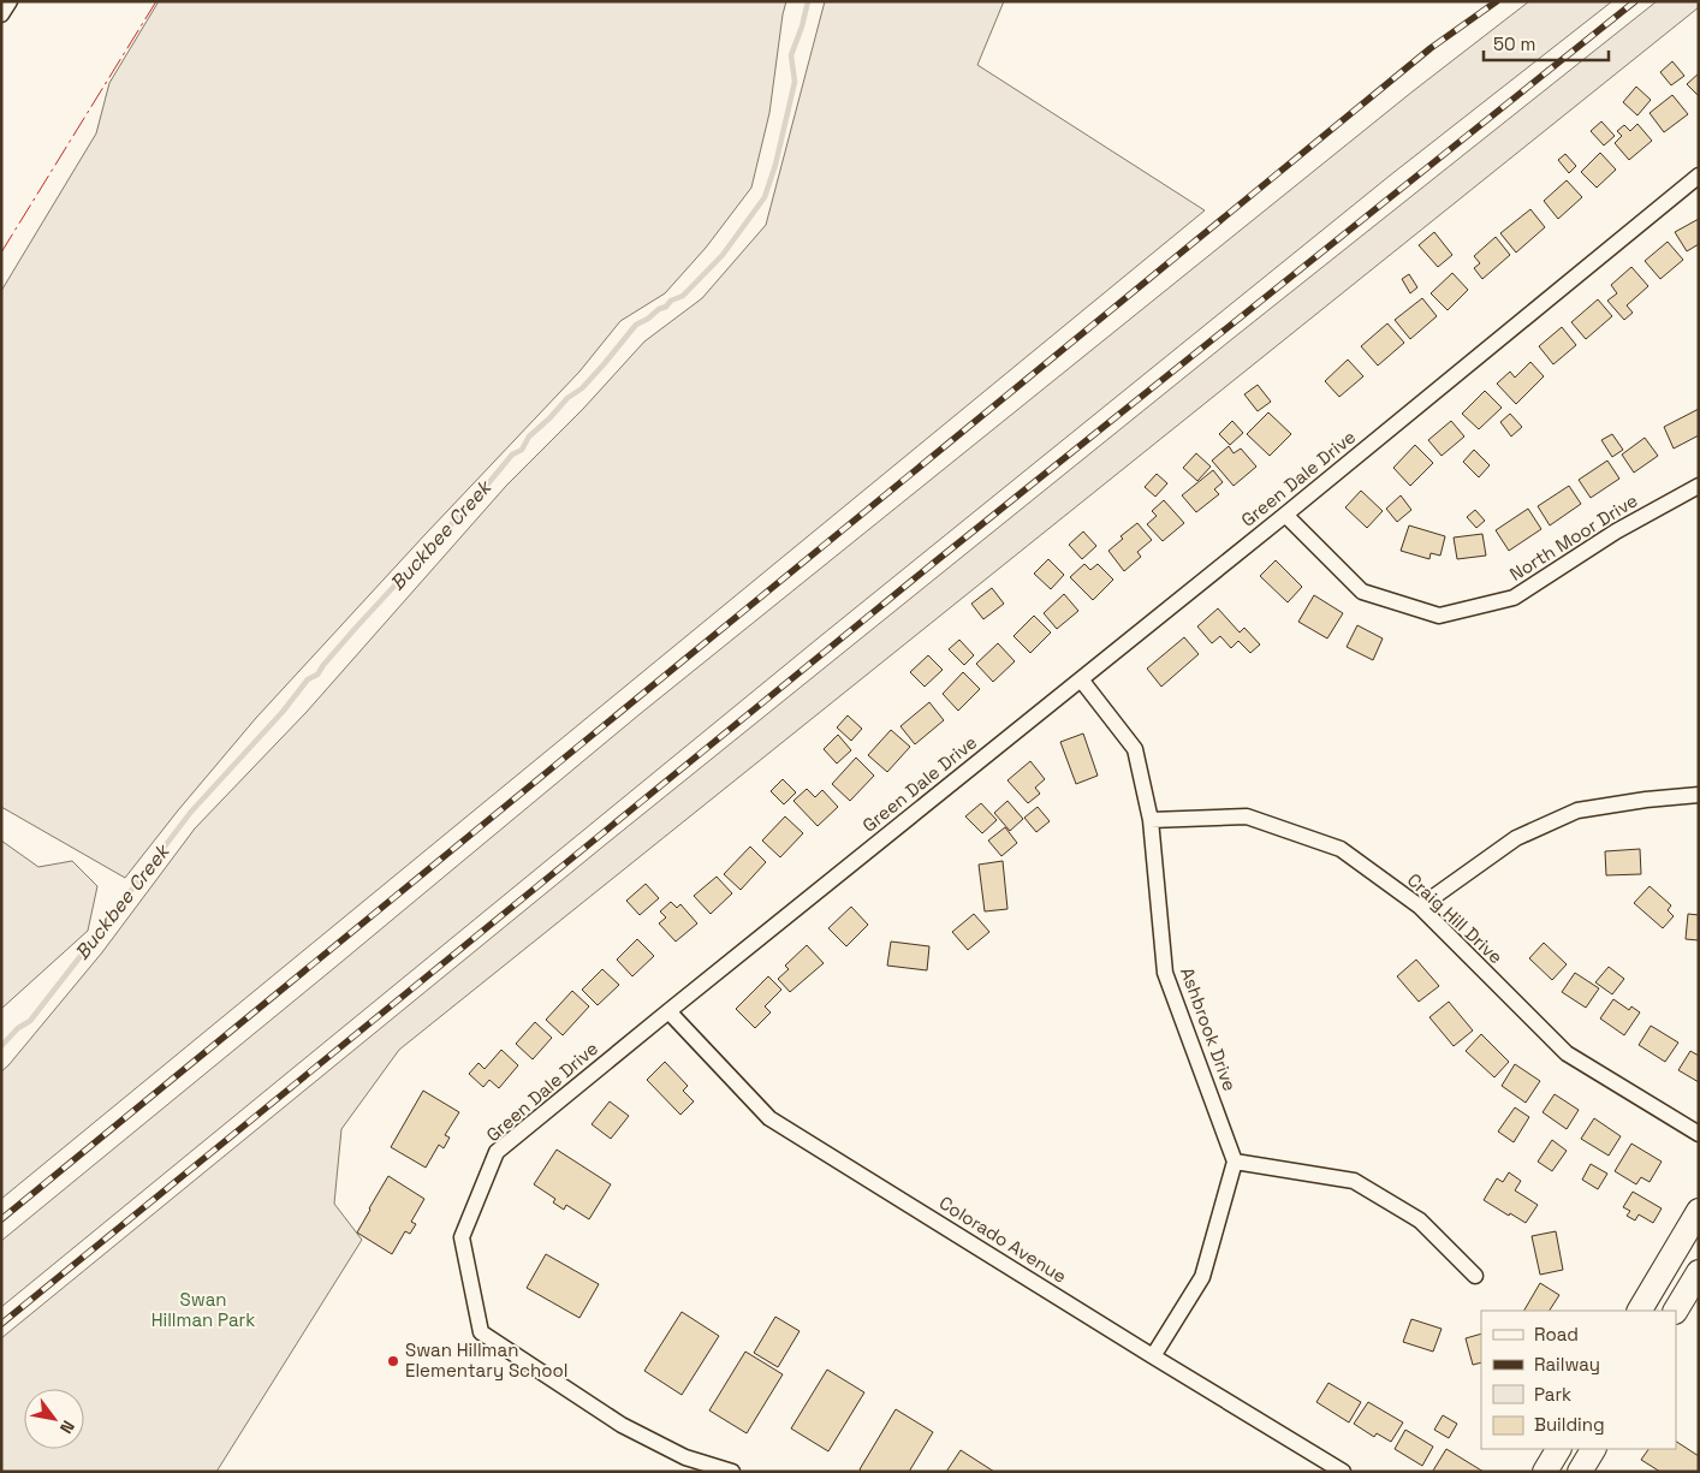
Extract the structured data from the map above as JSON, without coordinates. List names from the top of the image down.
{
  "streets": {
    "street": [
      "Green Dale Drive",
      "North Moor Drive",
      "Craig Hill Drive",
      "Ashbrook Drive",
      "Colorado Avenue"
    ]
  },
  "crossings": [
    ["Green Dale Drive", "North Moor Drive"],
    ["Green Dale Drive", "Ashbrook Drive"],
    ["Green Dale Drive", "Colorado Avenue"],
    ["Craig Hill Drive", "Ashbrook Drive"]
  ],
  "water": ["Buckbee Creek"],
  "parks": ["Swan Hillman Park"],
  "places": ["Swan Hillman Elementary School"],
  "legend": [
    "Road",
    "Railway",
    "Park",
    "Building"
  ],
  "scale_bar": "50 m",
  "north": "bottom right"
}
